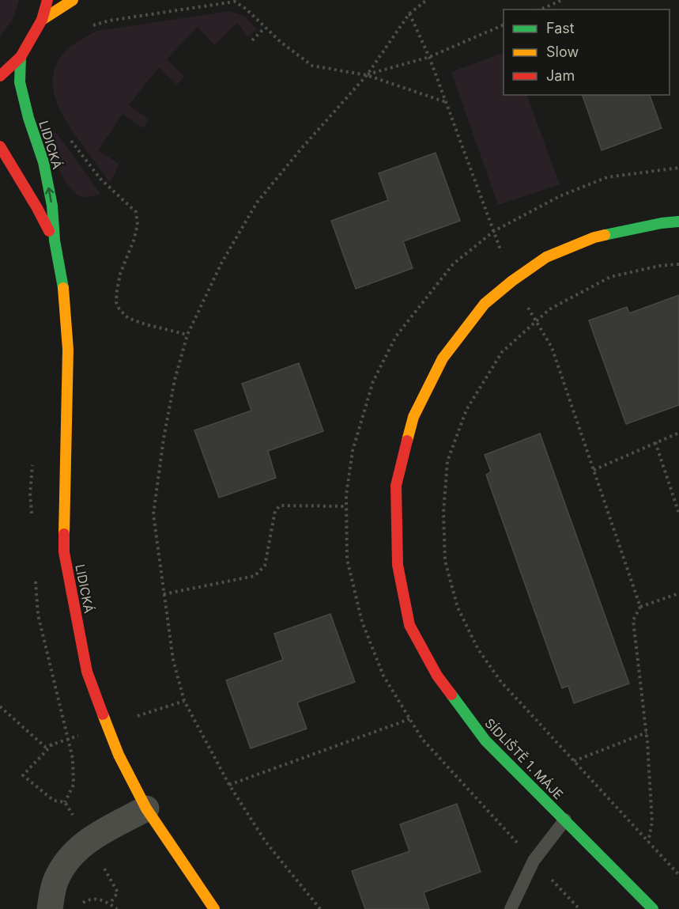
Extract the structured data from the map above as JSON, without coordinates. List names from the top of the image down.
{
  "streets": {
    "street": ["LIDICKÁ", "SÍDLIŠTĚ 1. MÁJE"]
  },
  "legend": ["Fast", "Slow", "Jam"]
}
